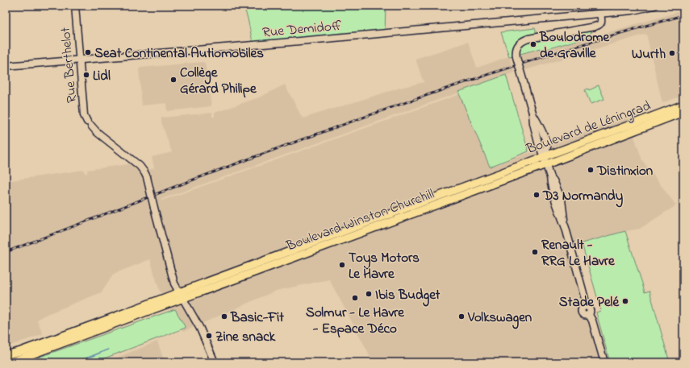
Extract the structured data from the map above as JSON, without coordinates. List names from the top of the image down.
{
  "streets": {
    "main road": ["Boulevard de Léningrad", "Boulevard Winston Churchill"],
    "street": ["Rue Demidoff", "Rue Berthelot"]
  },
  "crossings": [
    ["Rue Demidoff", "Rue Berthelot"],
    ["Rue Berthelot", "Boulevard Winston Churchill"],
    ["Boulevard de Léningrad", "Boulevard Winston Churchill"]
  ],
  "places": [
    "Boulodrome de Graville",
    "Seat Continental Autiomobiles",
    "Wurth",
    "Lidl",
    "Collège Gérard Philipe",
    "Distinxion",
    "D3 Normandy",
    "Renault - RRG Le Havre",
    "Toys Motors Le Havre",
    "Ibis Budget",
    "Solmur - Le Havre - Espace Déco",
    "Stade Pelé",
    "Basic-Fit",
    "Volkswagen",
    "Zine snack"
  ]
}
